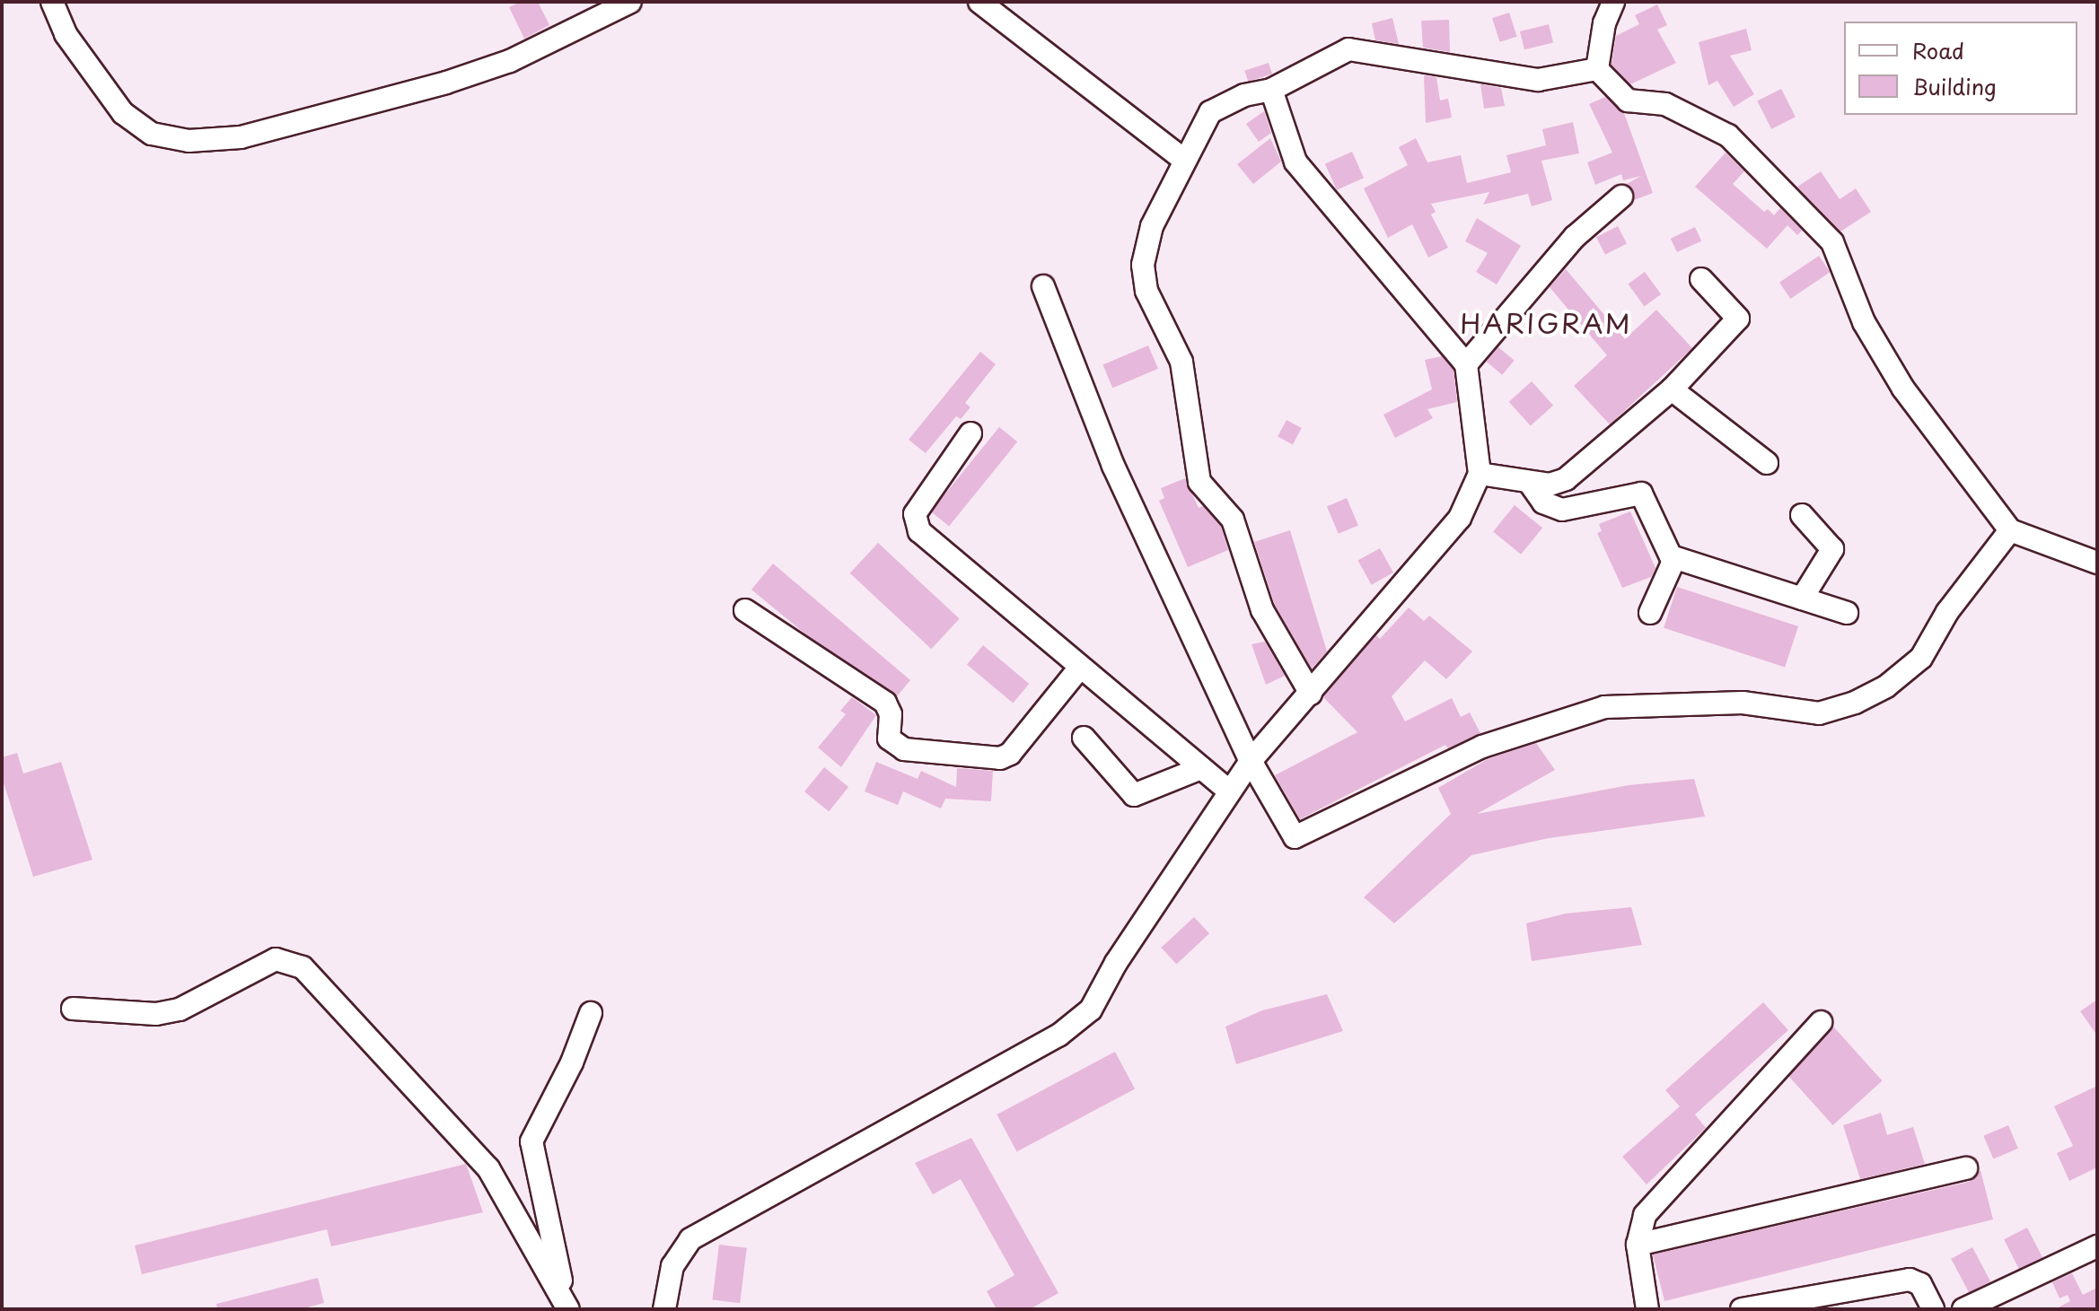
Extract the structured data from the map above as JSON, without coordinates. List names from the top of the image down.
{
  "districts": ["HARIGRAM"],
  "legend": ["Road", "Building"]
}
